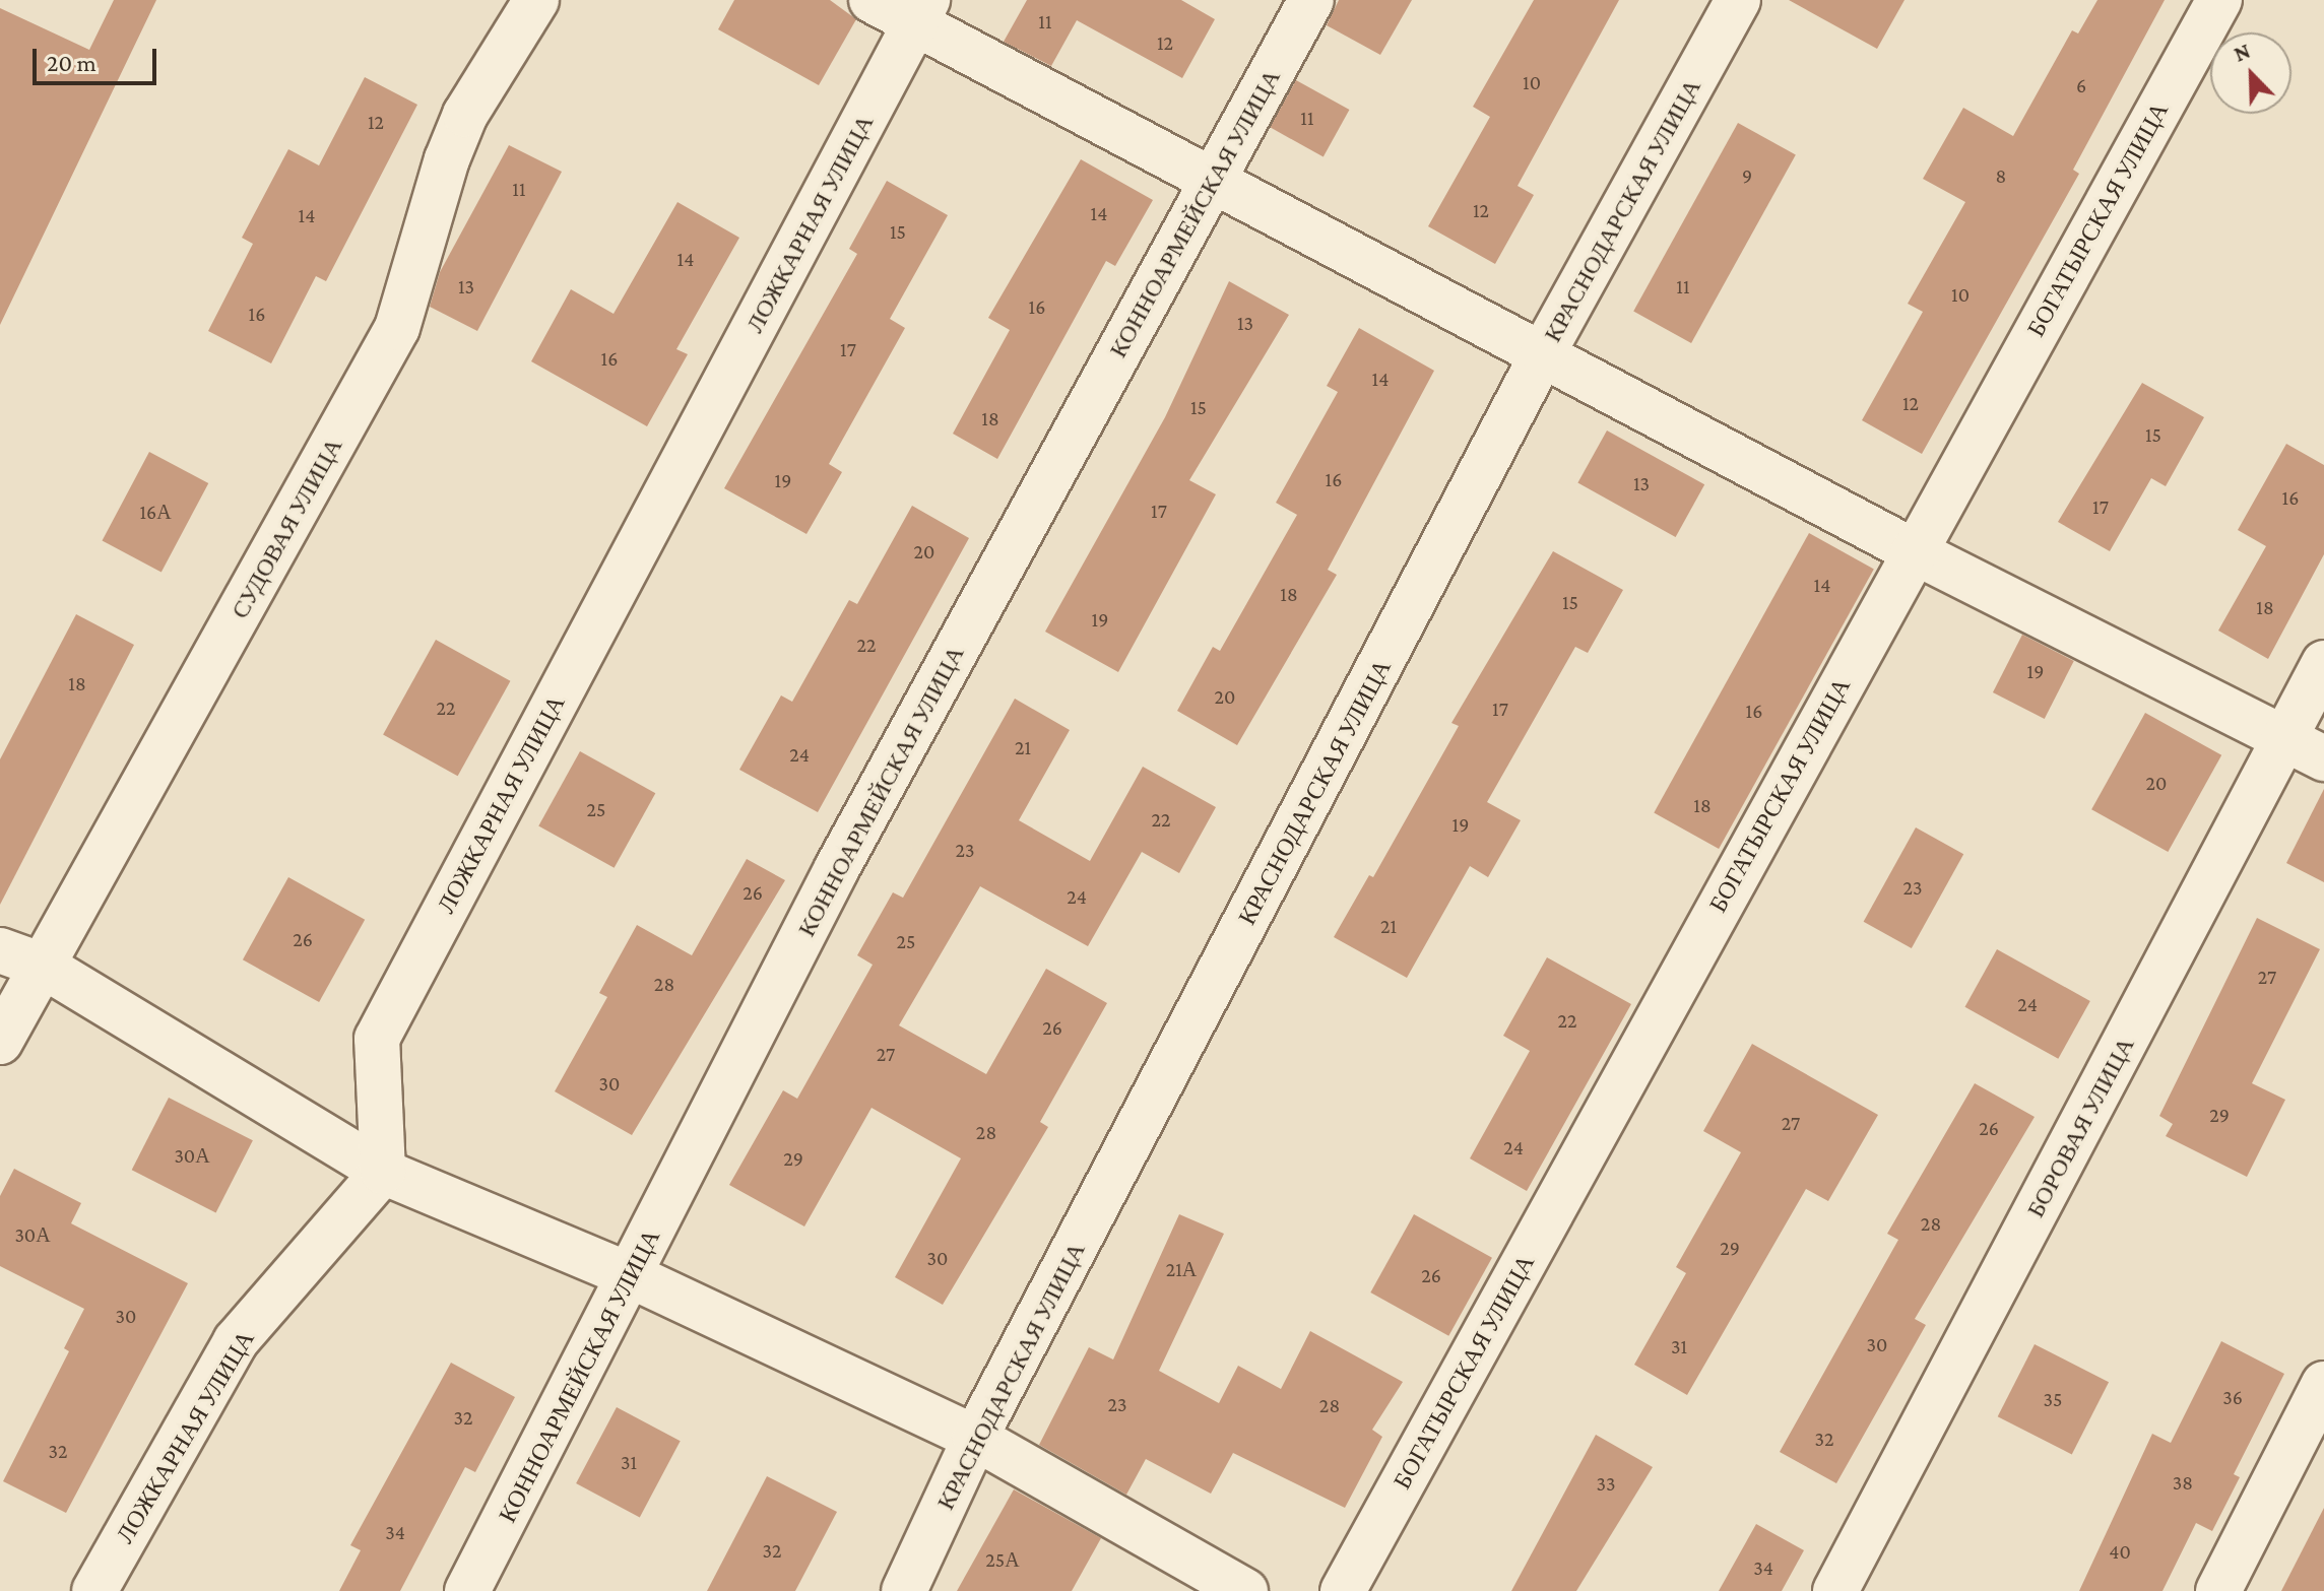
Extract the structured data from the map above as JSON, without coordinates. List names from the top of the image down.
{
  "streets": {
    "street": [
      "КРАСНОДАРСКАЯ УЛИЦА",
      "КОННОАРМЕЙСКАЯ УЛИЦА",
      "БОГАТЫРСКАЯ УЛИЦА",
      "ЛОЖКАРНАЯ УЛИЦА",
      "СУДОВАЯ УЛИЦА",
      "БОРОВАЯ УЛИЦА"
    ]
  },
  "house_numbers": [
    "11",
    "12",
    "10",
    "6",
    "11",
    "12",
    "9",
    "8",
    "11",
    "12",
    "14",
    "14",
    "15",
    "14",
    "13",
    "11",
    "10",
    "16",
    "16",
    "13",
    "17",
    "16",
    "14",
    "12",
    "15",
    "18",
    "15",
    "16",
    "19",
    "13",
    "16",
    "17",
    "17",
    "16А",
    "20",
    "14",
    "18",
    "15",
    "18",
    "19",
    "22",
    "19",
    "18",
    "20",
    "22",
    "17",
    "16",
    "21",
    "24",
    "20",
    "18",
    "25",
    "22",
    "19",
    "23",
    "23",
    "26",
    "24",
    "21",
    "26",
    "25",
    "27",
    "28",
    "24",
    "22",
    "26",
    "27",
    "30",
    "29",
    "27",
    "26",
    "28",
    "24",
    "30А",
    "29",
    "28",
    "30А",
    "29",
    "30",
    "21А",
    "26",
    "30",
    "30",
    "31",
    "36",
    "35",
    "23",
    "28",
    "32",
    "32",
    "32",
    "31",
    "38",
    "33",
    "34",
    "32",
    "40",
    "25А",
    "34"
  ],
  "scale_bar": "20 m",
  "north": "top left"
}
